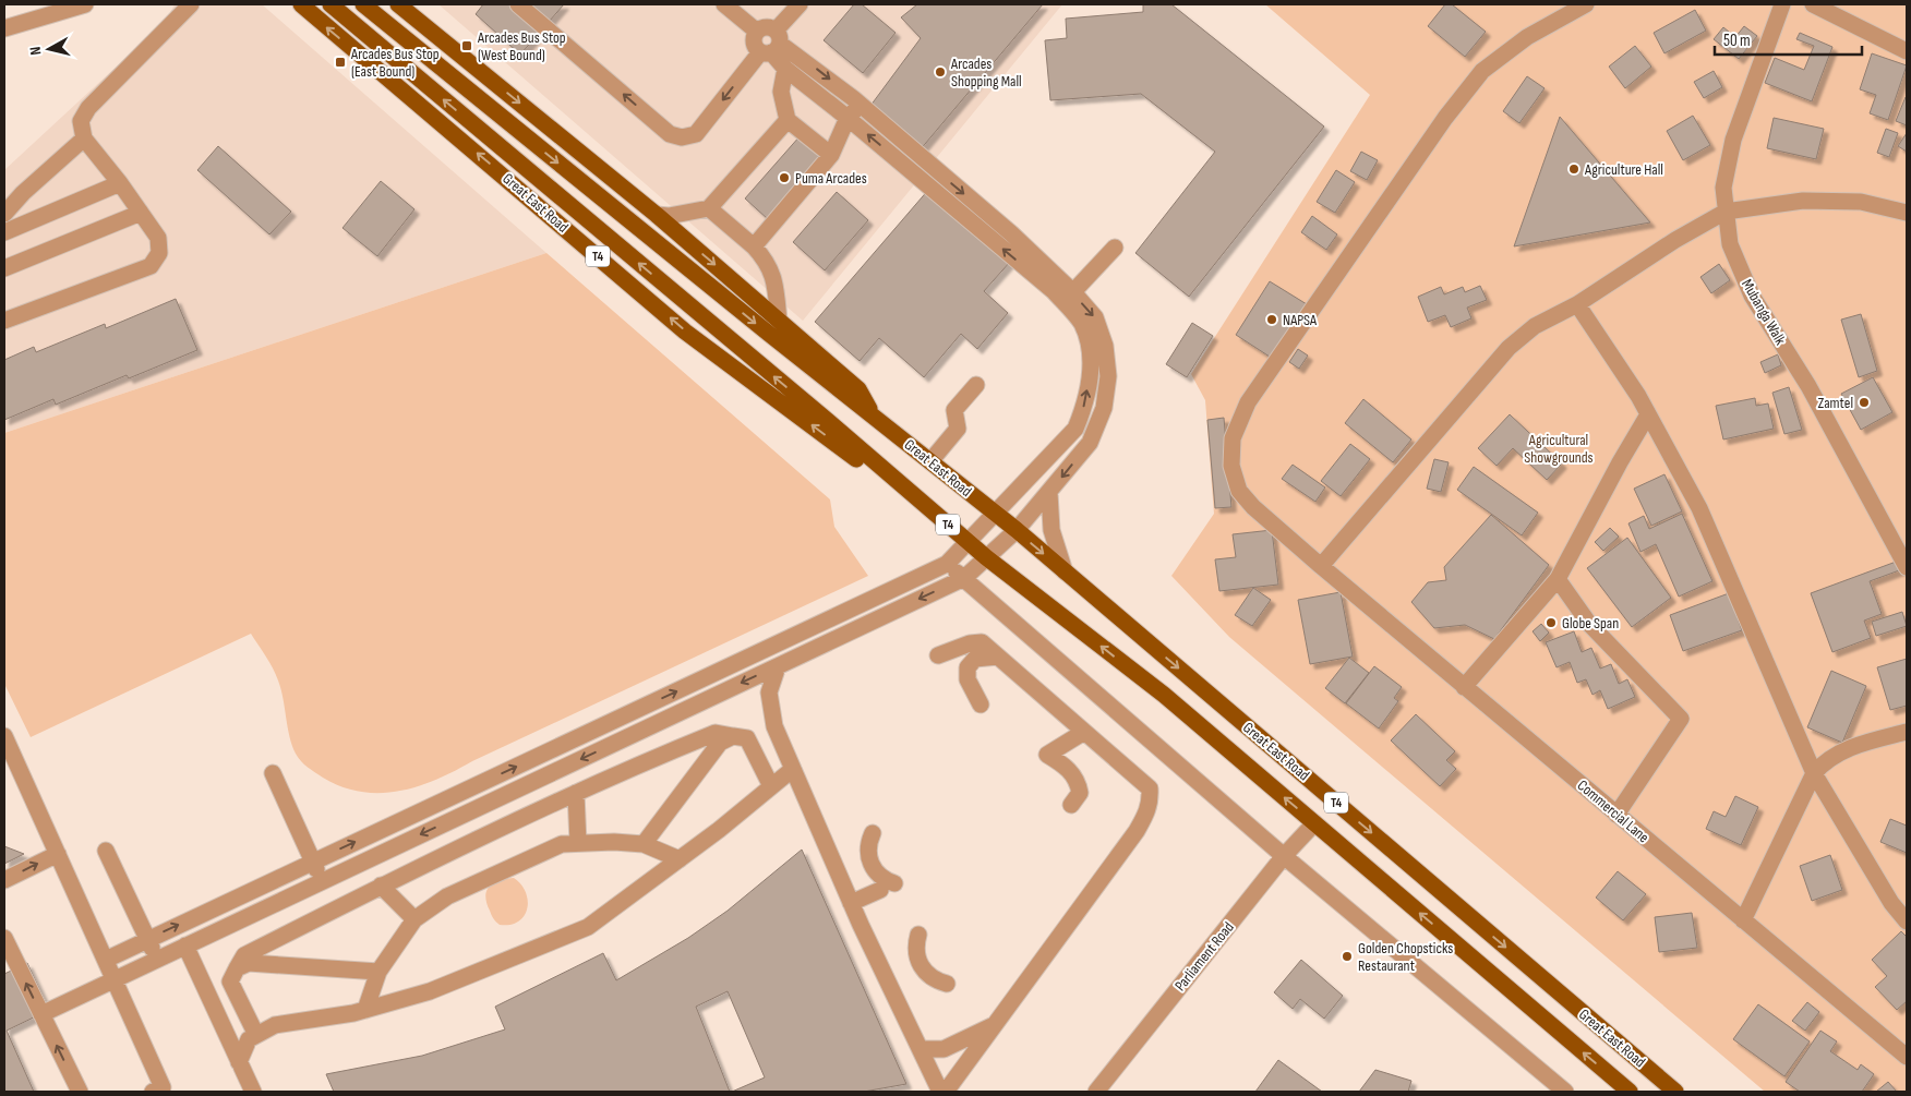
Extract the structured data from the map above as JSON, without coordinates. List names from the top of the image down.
{
  "streets": {
    "main road": ["Great East Road", "T4"],
    "street": ["Mubanga Walk", "Commercial Lane", "Parliament Road"]
  },
  "crossings": [
    ["Great East Road", "Parliament Road"]
  ],
  "parks": ["Agricultural Showgrounds"],
  "places": {
    "transit": ["Arcades Bus Stop (West Bound)", "Arcades Bus Stop (East Bound)"],
    "other": [
      "Arcades Shopping Mall",
      "Agriculture Hall",
      "Puma Arcades",
      "NAPSA",
      "Zamtel",
      "Globe Span",
      "Golden Chopsticks Restaurant"
    ]
  },
  "scale_bar": "50 m",
  "north": "left"
}
